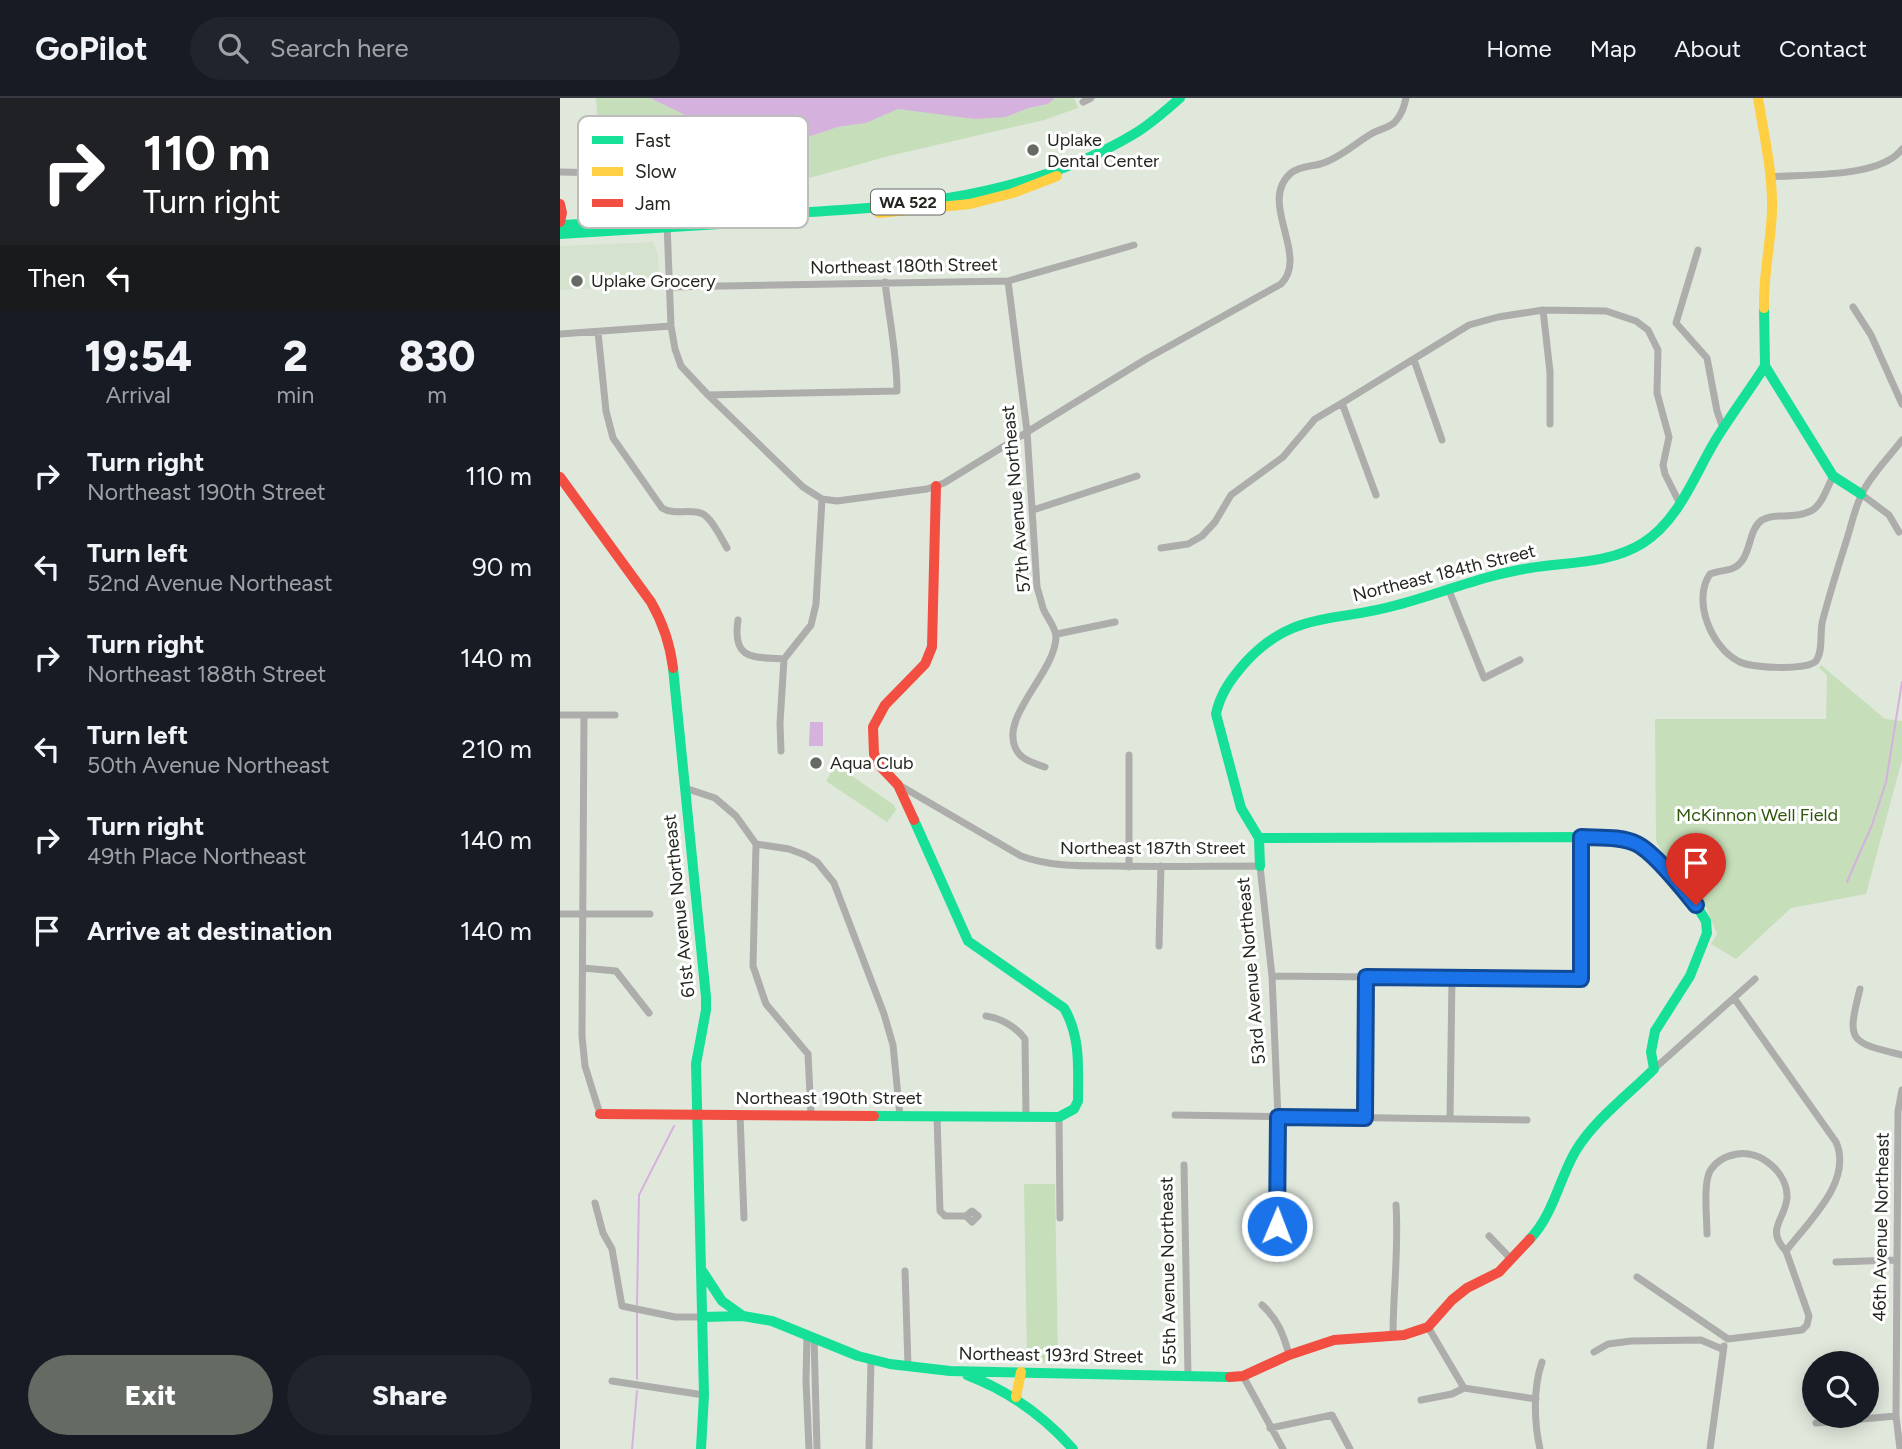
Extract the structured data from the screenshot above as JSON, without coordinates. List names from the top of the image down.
{
  "streets": {
    "street": [
      "WA 522",
      "Northeast 180th Street",
      "57th Avenue Northeast",
      "Northeast 184th Street",
      "Northeast 187th Street",
      "61st Avenue Northeast",
      "53rd Avenue Northeast",
      "Northeast 190th Street",
      "46th Avenue Northeast",
      "55th Avenue Northeast",
      "Northeast 193rd Street"
    ]
  },
  "crossings": [
    ["Northeast 180th Street", "57th Avenue Northeast"],
    ["Northeast 184th Street", "53rd Avenue Northeast"],
    ["Northeast 187th Street", "53rd Avenue Northeast"],
    ["61st Avenue Northeast", "Northeast 190th Street"],
    ["55th Avenue Northeast", "Northeast 193rd Street"]
  ],
  "parks": ["McKinnon Well Field"],
  "places": ["Uplake Dental Center", "Uplake Grocery", "Aqua Club"],
  "legend": ["Fast", "Slow", "Jam"],
  "page": {
    "header": "GoPilot",
    "search": "Search here",
    "nav": [
      "Home",
      "Map",
      "About",
      "Contact"
    ],
    "turn": ["110 m", "Turn right"],
    "then": "Then",
    "eta": [
      "19:54",
      "Arrival",
      "2",
      "min",
      "830",
      "m"
    ],
    "list": [
      {
        "name": "Turn right",
        "note": "Northeast 190th Street",
        "value": "110 m"
      },
      {
        "name": "Turn left",
        "note": "52nd Avenue Northeast",
        "value": "90 m"
      },
      {
        "name": "Turn right",
        "note": "Northeast 188th Street",
        "value": "140 m"
      },
      {
        "name": "Turn left",
        "note": "50th Avenue Northeast",
        "value": "210 m"
      },
      {
        "name": "Turn right",
        "note": "49th Place Northeast",
        "value": "140 m"
      },
      {
        "name": "Arrive at destination",
        "value": "140 m"
      }
    ],
    "buttons": ["Exit", "Share"]
  }
}
